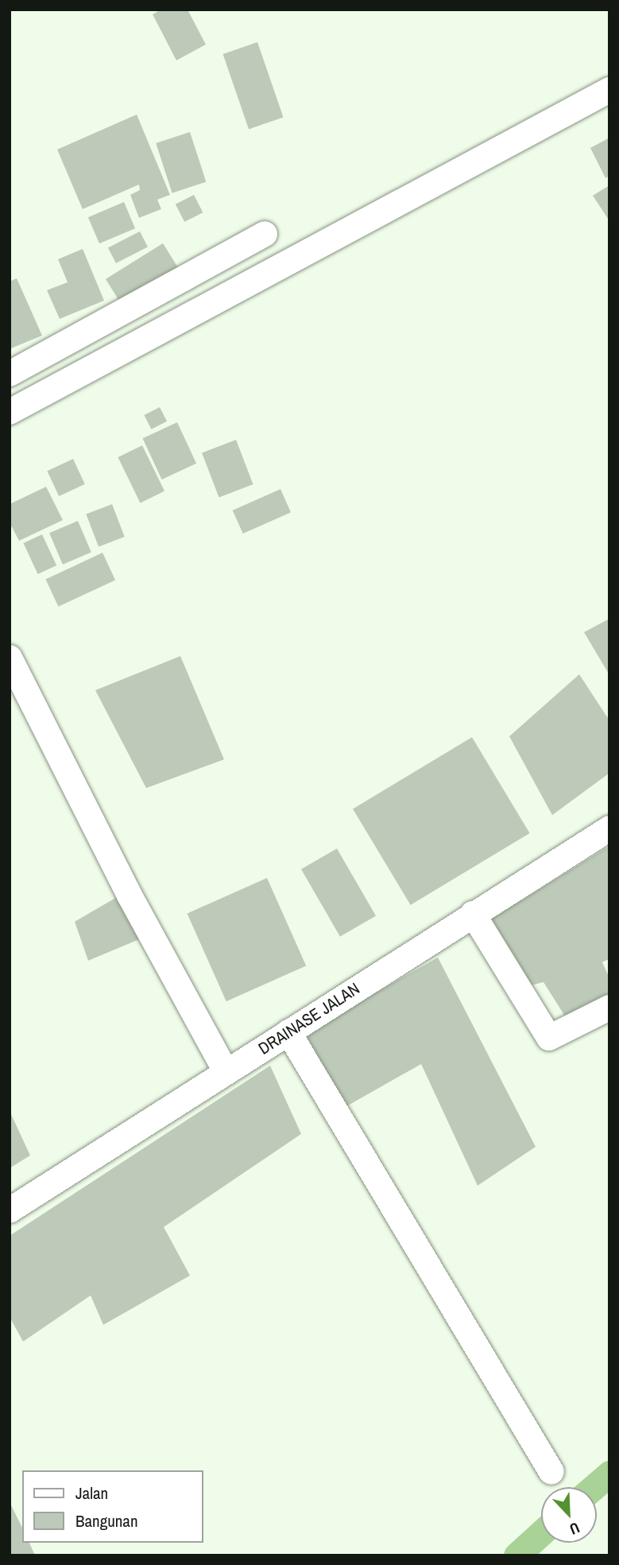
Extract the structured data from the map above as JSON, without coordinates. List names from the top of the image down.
{
  "streets": {
    "street": ["DRAINASE JALAN"]
  },
  "legend": ["Jalan", "Bangunan"],
  "north": "bottom right"
}
